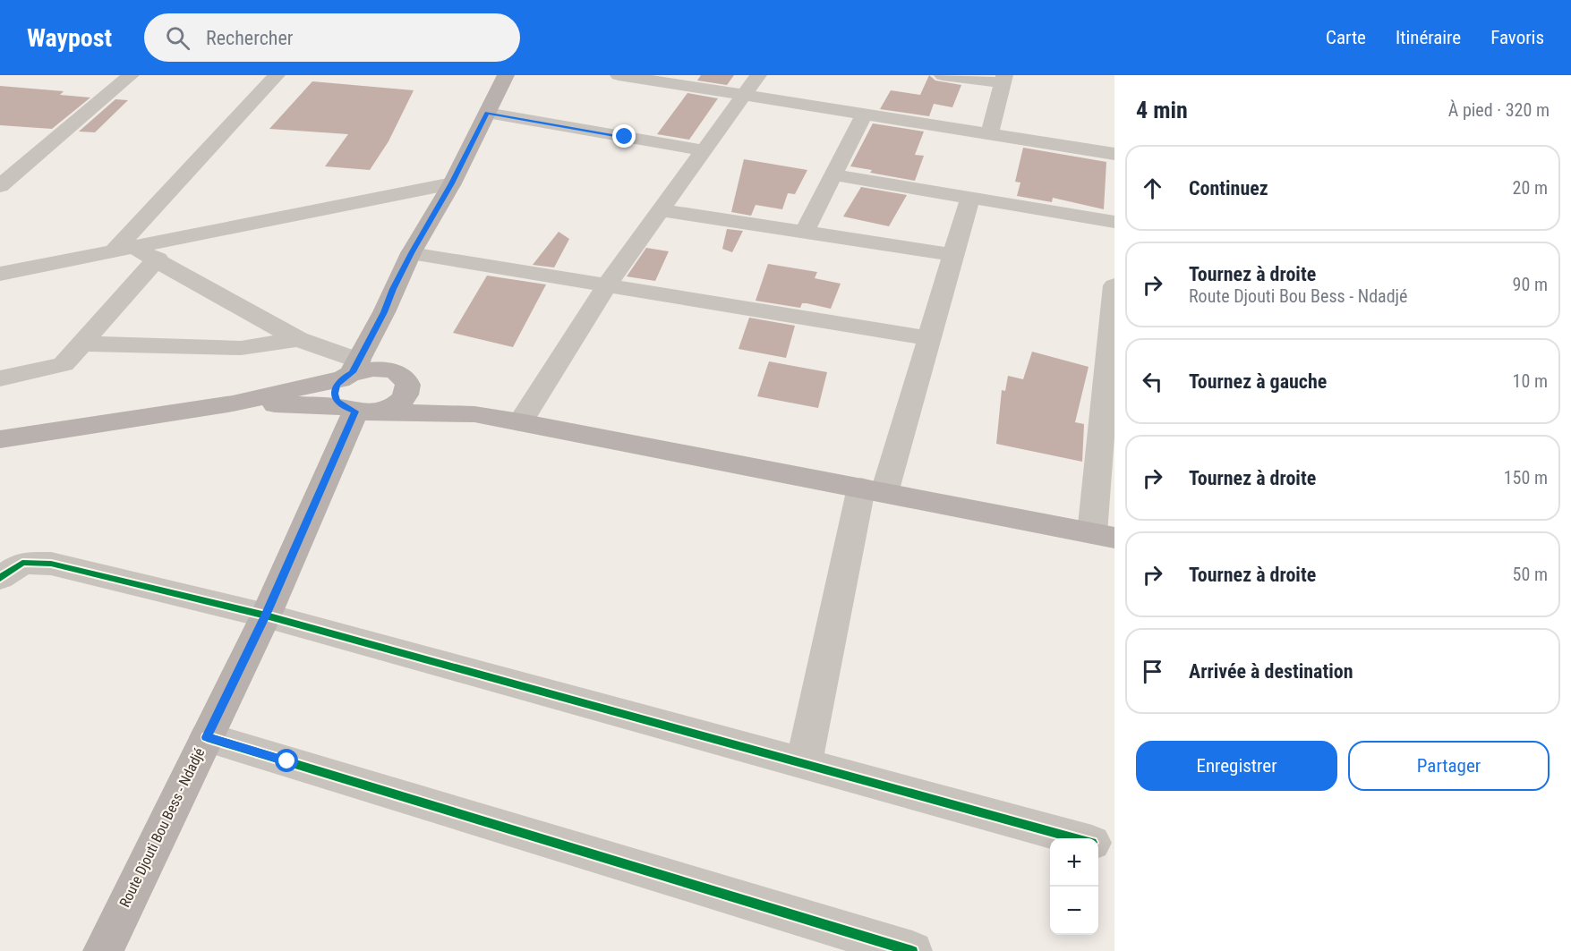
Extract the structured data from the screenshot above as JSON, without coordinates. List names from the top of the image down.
{
  "streets": {
    "main road": ["Route Djouti Bou Bess - Ndadjé"]
  },
  "page": {
    "header": "Waypost",
    "search": "Rechercher",
    "nav": ["Carte", "Itinéraire", "Favoris"],
    "heading": ["4 min", "À pied · 320 m"],
    "list": [
      ["Continuez", "20 m"],
      ["Tournez à droite", "Route Djouti Bou Bess - Ndadjé", "90 m"],
      ["Tournez à gauche", "10 m"],
      ["Tournez à droite", "150 m"],
      ["Tournez à droite", "50 m"],
      "Arrivée à destination"
    ],
    "buttons": ["Enregistrer", "Partager"],
    "map_buttons": ["+", "−"]
  }
}
